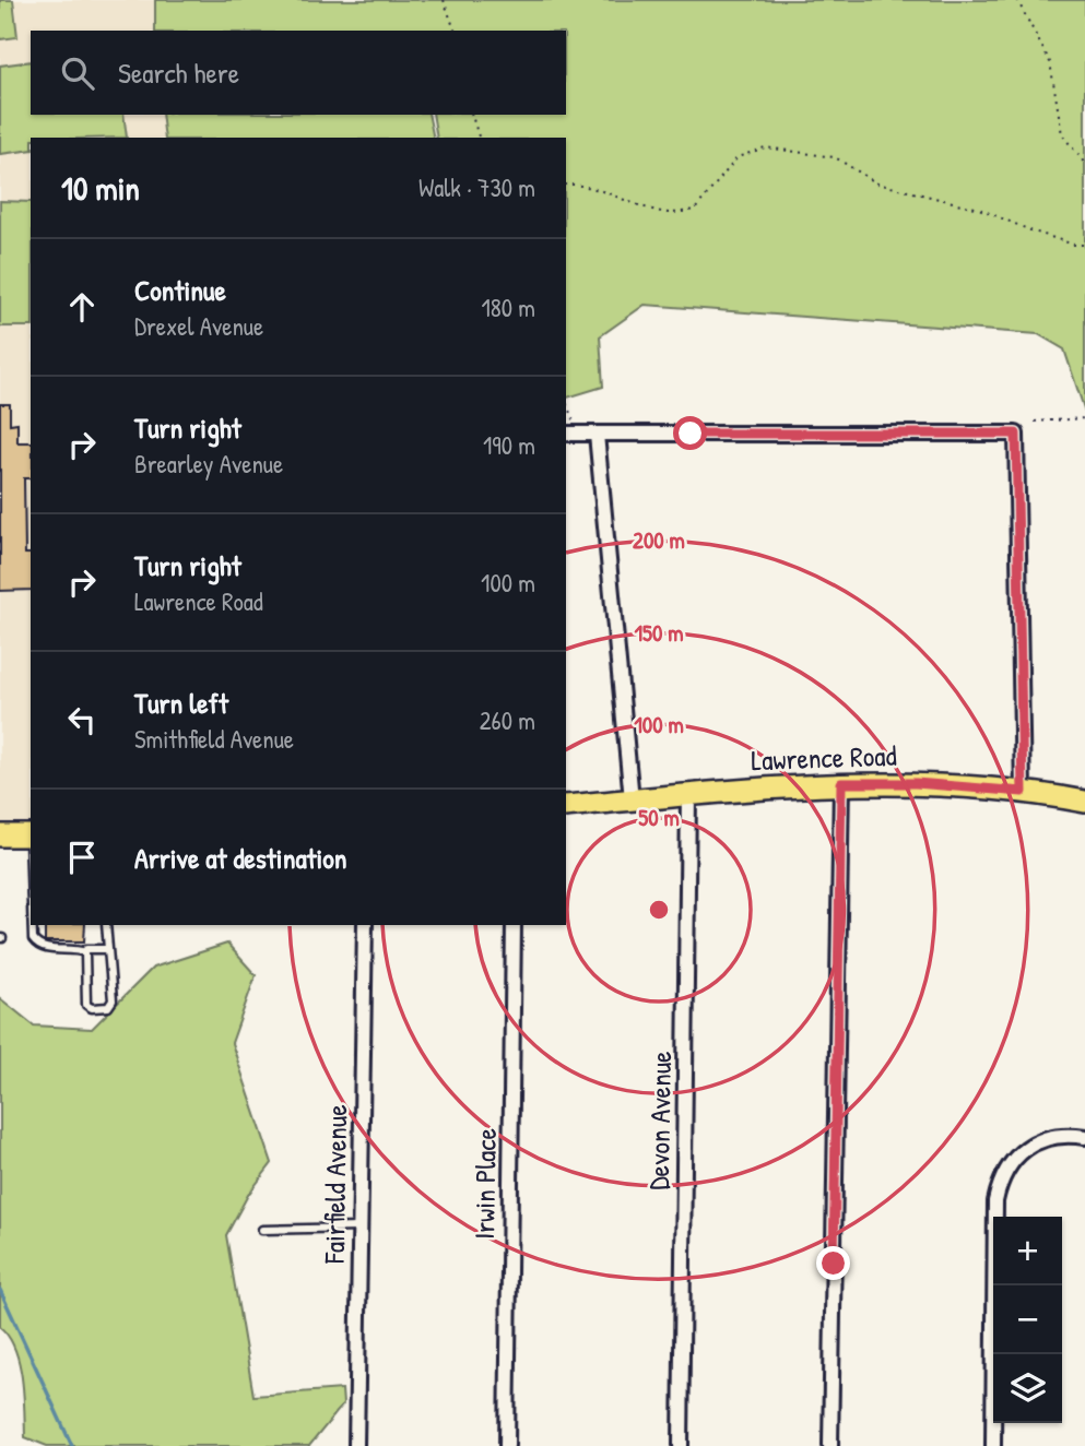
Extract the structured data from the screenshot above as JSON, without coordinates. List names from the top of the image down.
{
  "streets": {
    "main road": ["Lawrence Road"],
    "street": ["Devon Avenue", "Fairfield Avenue", "Irwin Place"]
  },
  "crossings": [
    ["Lawrence Road", "Devon Avenue"]
  ],
  "page": {
    "search": "Search here",
    "heading": ["10 min", "Walk · 730 m"],
    "list": [
      ["Continue", "Drexel Avenue", "180 m"],
      ["Turn right", "Brearley Avenue", "190 m"],
      ["Turn right", "Lawrence Road", "100 m"],
      ["Turn left", "Smithfield Avenue", "260 m"],
      "Arrive at destination"
    ],
    "map_buttons": ["+", "−"]
  },
  "rings": [
    "200 m",
    "150 m",
    "100 m",
    "50 m"
  ]
}
